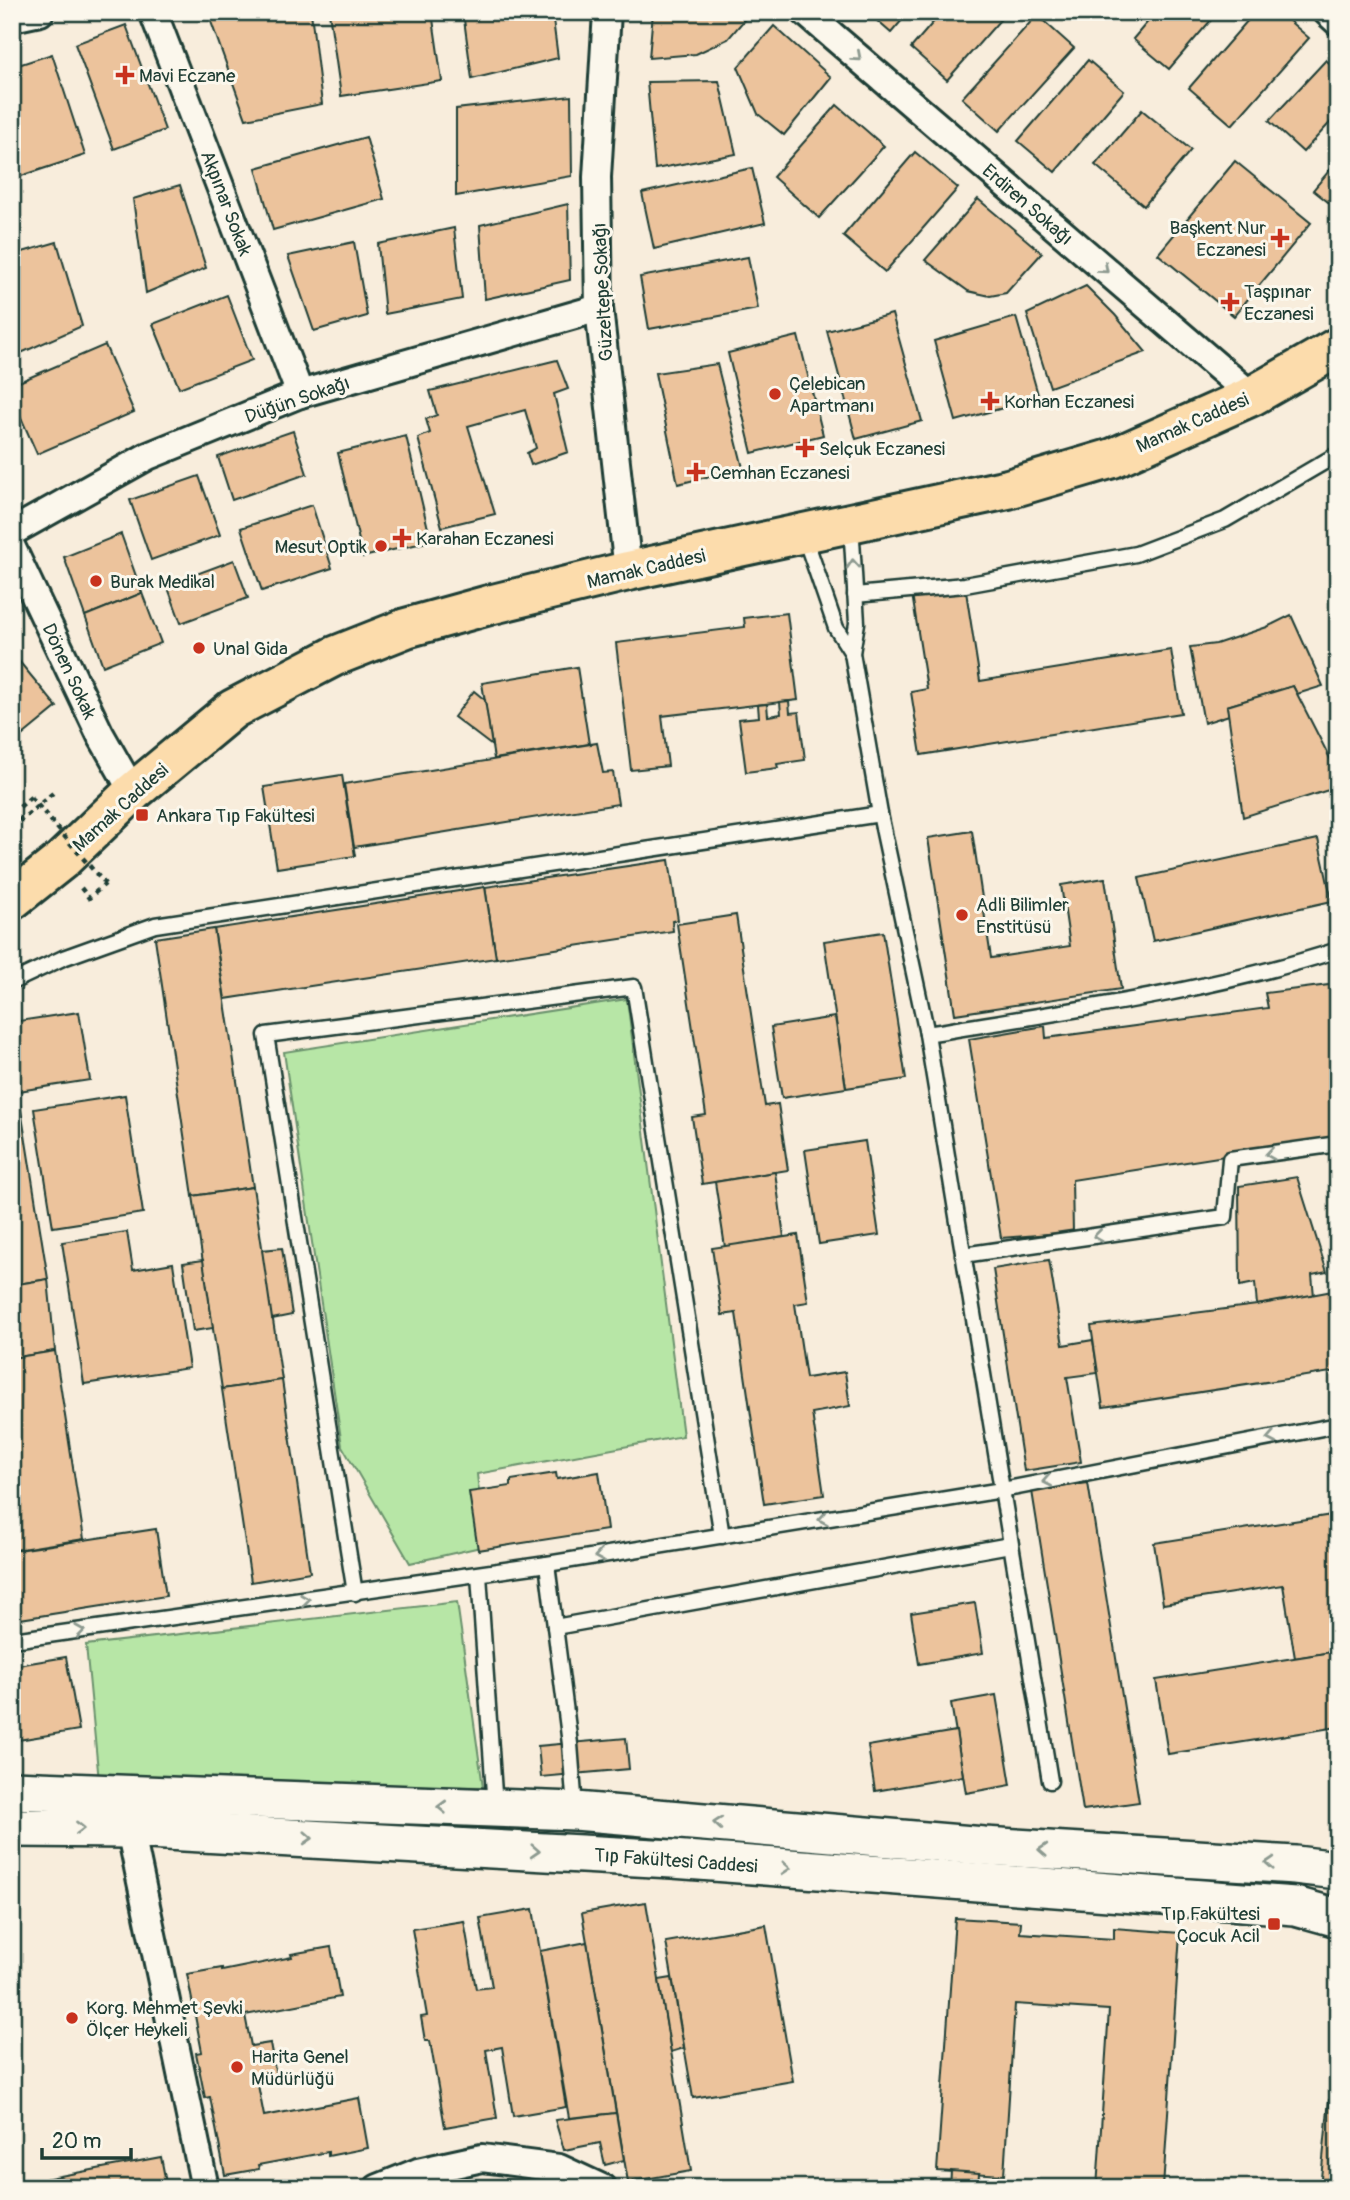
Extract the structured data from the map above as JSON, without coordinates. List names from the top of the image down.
{
  "streets": {
    "main road": ["Mamak Caddesi", "Tıp Fakültesi Caddesi"],
    "street": [
      "Akpınar Sokak",
      "Erdiren Sokağı",
      "Güzeltepe Sokağı",
      "Düğün Sokağı",
      "Dönen Sokak"
    ]
  },
  "crossings": [
    ["Akpınar Sokak", "Düğün Sokağı"],
    ["Erdiren Sokağı", "Mamak Caddesi"],
    ["Güzeltepe Sokağı", "Düğün Sokağı"],
    ["Güzeltepe Sokağı", "Mamak Caddesi"],
    ["Mamak Caddesi", "Dönen Sokak"]
  ],
  "one_way": ["Erdiren Sokağı"],
  "places": {
    "health": [
      "Mavi Eczane",
      "Başkent Nur Eczanesi",
      "Taşpınar Eczanesi",
      "Korhan Eczanesi",
      "Selçuk Eczanesi",
      "Cemhan Eczanesi",
      "Karahan Eczanesi"
    ],
    "other": [
      "Çelebican Apartmanı",
      "Mesut Optik",
      "Burak Medikal",
      "Unal Gida",
      "Adli Bilimler Enstitüsü",
      "Korg. Mehmet Şevki Ölçer Heykeli",
      "Harita Genel Müdürlüğü"
    ],
    "transit": ["Ankara Tıp Fakültesi", "Tıp Fakültesi Çocuk Acil"]
  },
  "scale_bar": "20 m"
}
